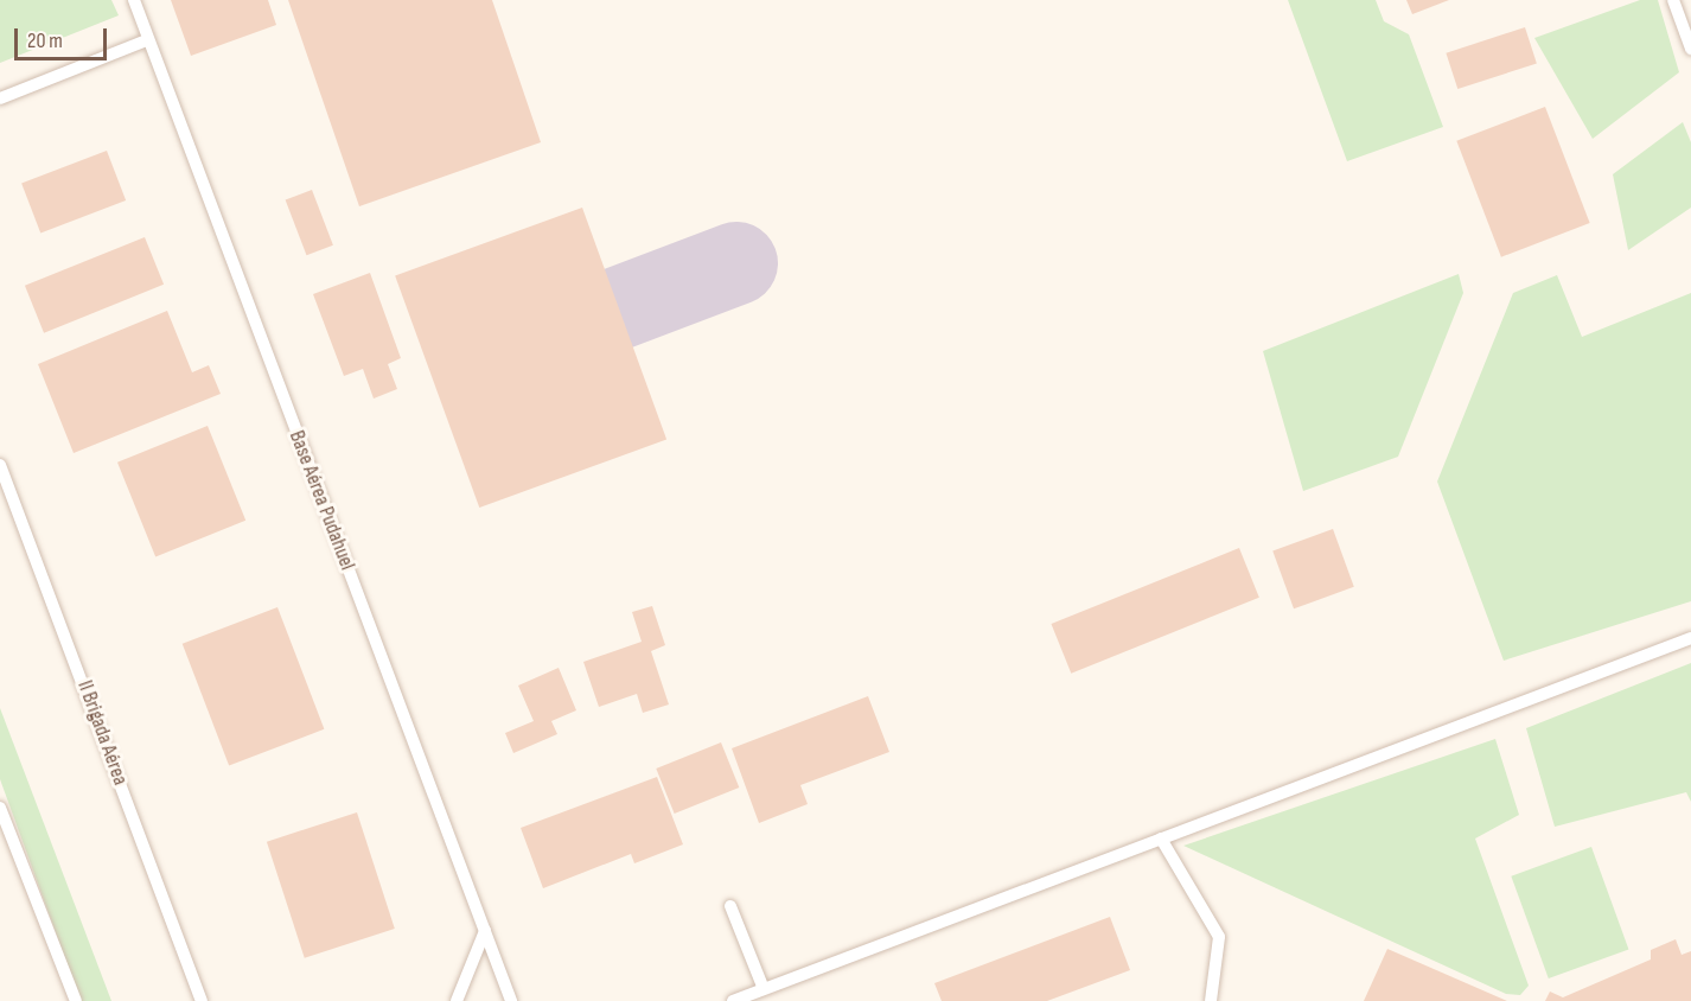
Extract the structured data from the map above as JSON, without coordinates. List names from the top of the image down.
{
  "streets": {
    "lane": ["Base Aérea Pudahuel", "II Brigada Aérea"]
  },
  "scale_bar": "20 m"
}
